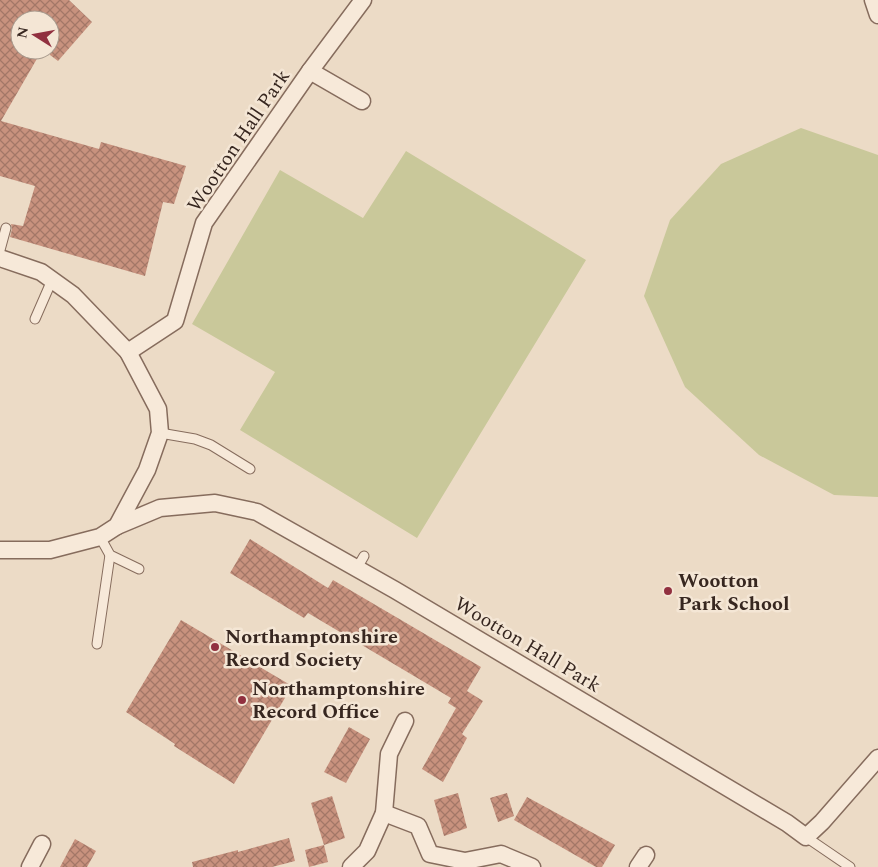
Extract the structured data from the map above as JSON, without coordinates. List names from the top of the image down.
{
  "streets": {
    "street": ["Wootton Hall Park"]
  },
  "places": ["Wootton Park School", "Northamptonshire Record Society", "Northamptonshire Record Office"],
  "north": "left"
}
